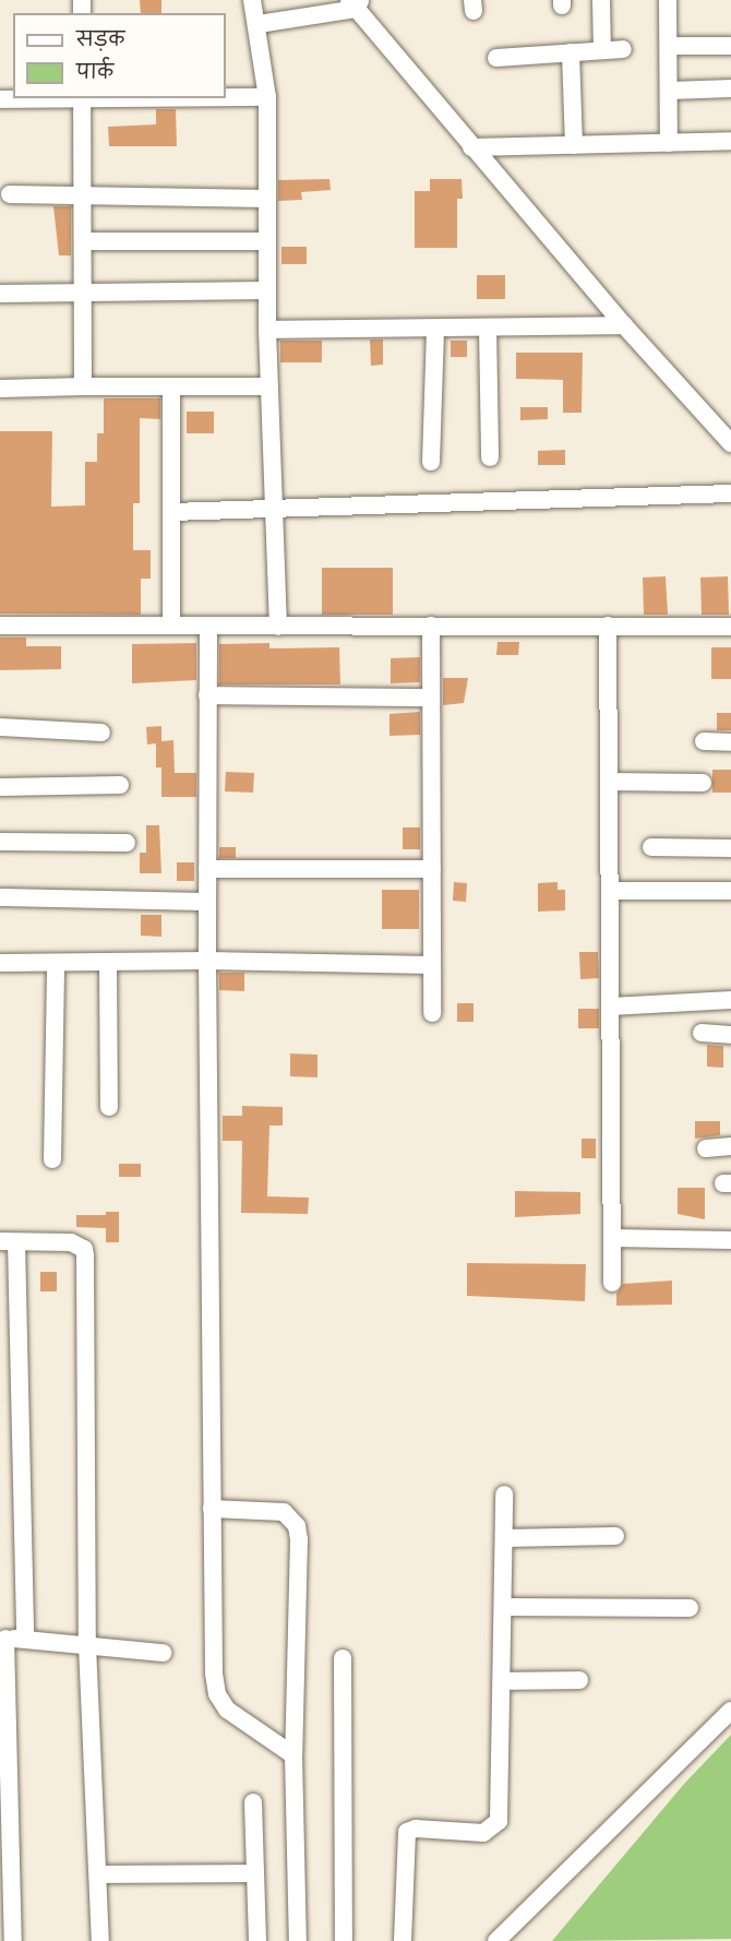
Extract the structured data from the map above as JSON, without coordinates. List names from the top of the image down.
{
  "legend": ["सड़क", "पार्क"]
}
